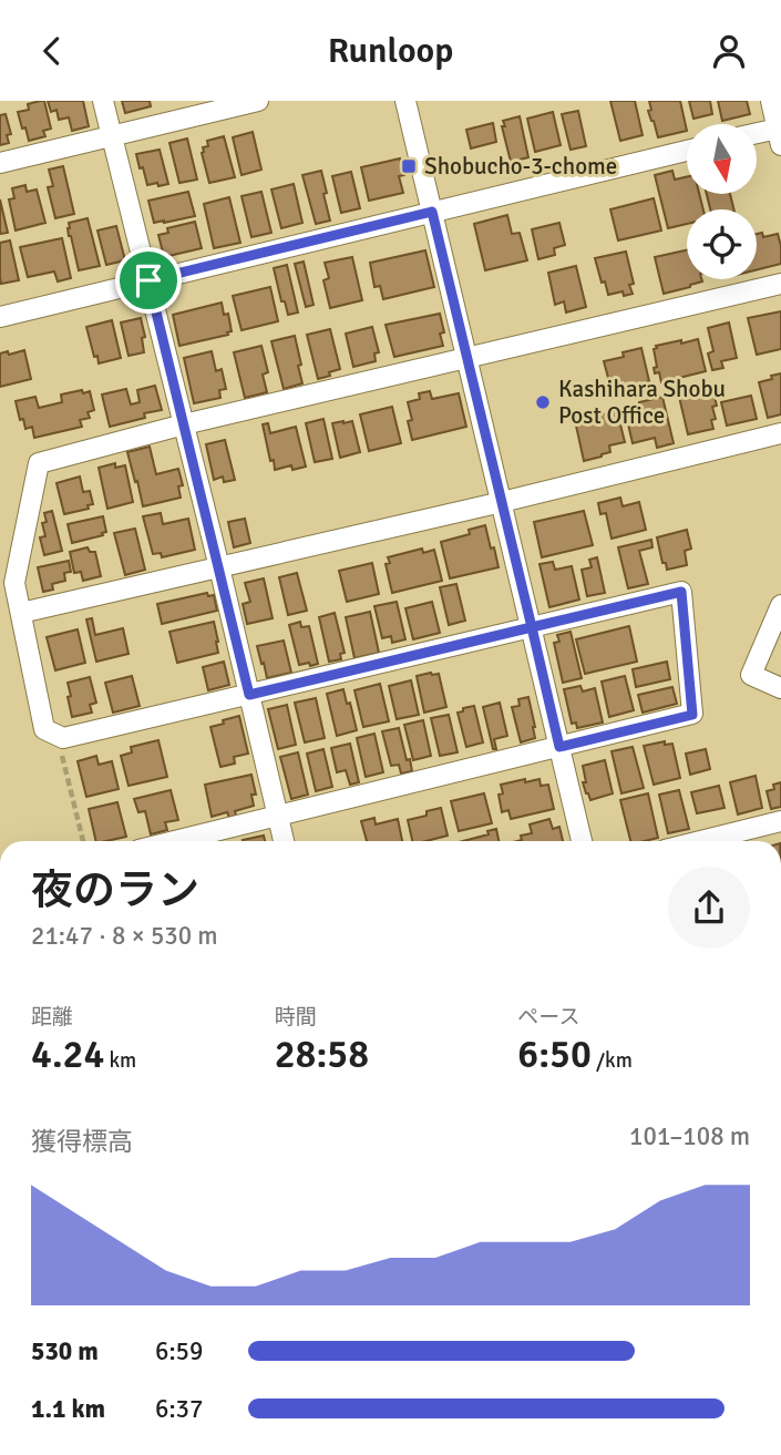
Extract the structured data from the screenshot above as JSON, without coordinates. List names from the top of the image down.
{
  "places": {
    "transit": ["Shobucho-3-chome"],
    "other": ["Kashihara Shobu Post Office"]
  },
  "north": "bottom",
  "page": {
    "header": "Runloop",
    "heading": ["夜のラン", "21:47 · 8 × 530 m"],
    "stats": [
      ["距離", "4.24 km"],
      ["時間", "28:58"],
      ["ペース", "6:50 /km"]
    ],
    "chart": ["獲得標高", "101–108 m"],
    "list": [
      {
        "name": "530 m",
        "note": "6:59"
      },
      {
        "name": "1.1 km",
        "note": "6:37"
      }
    ]
  }
}
